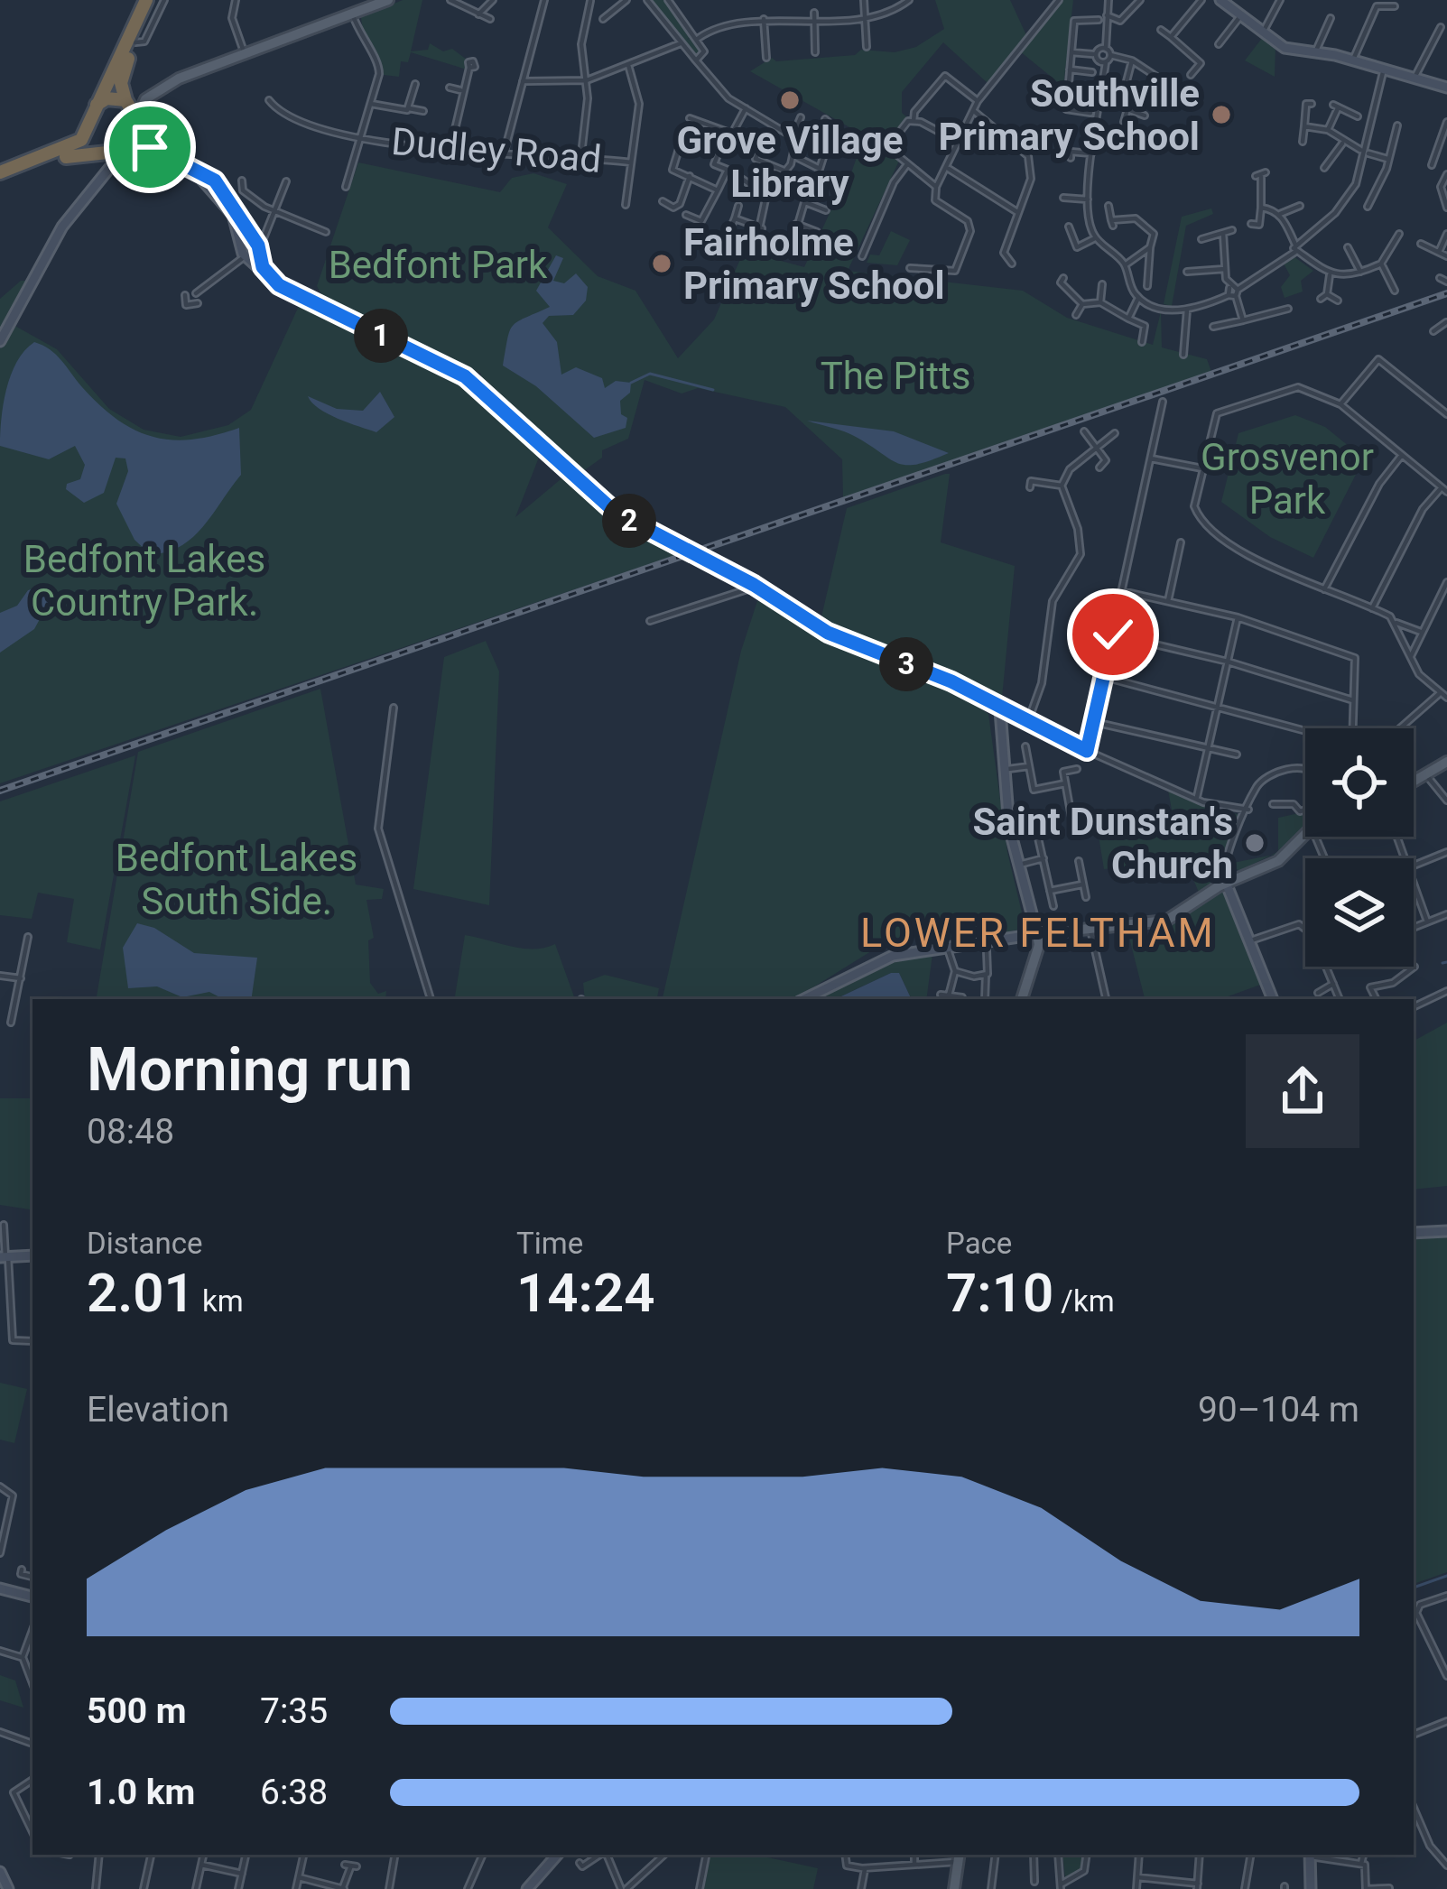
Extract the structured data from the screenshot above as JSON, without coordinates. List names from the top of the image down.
{
  "streets": {
    "street": ["Dudley Road"]
  },
  "districts": ["LOWER FELTHAM"],
  "parks": [
    "Bedfont Park",
    "The Pitts",
    "Grosvenor Park",
    "Bedfont Lakes Country Park.",
    "Bedfont Lakes South Side."
  ],
  "places": [
    "Grove Village Library",
    "Southville Primary School",
    "Fairholme Primary School",
    "Saint Dunstan's Church"
  ],
  "page": {
    "pins": ["1", "2", "3"],
    "heading": ["Morning run", "08:48"],
    "stats": [
      ["Distance", "2.01 km"],
      ["Time", "14:24"],
      ["Pace", "7:10 /km"]
    ],
    "chart": ["Elevation", "90–104 m"],
    "list": [
      {
        "name": "500 m",
        "note": "7:35"
      },
      {
        "name": "1.0 km",
        "note": "6:38"
      }
    ]
  }
}
